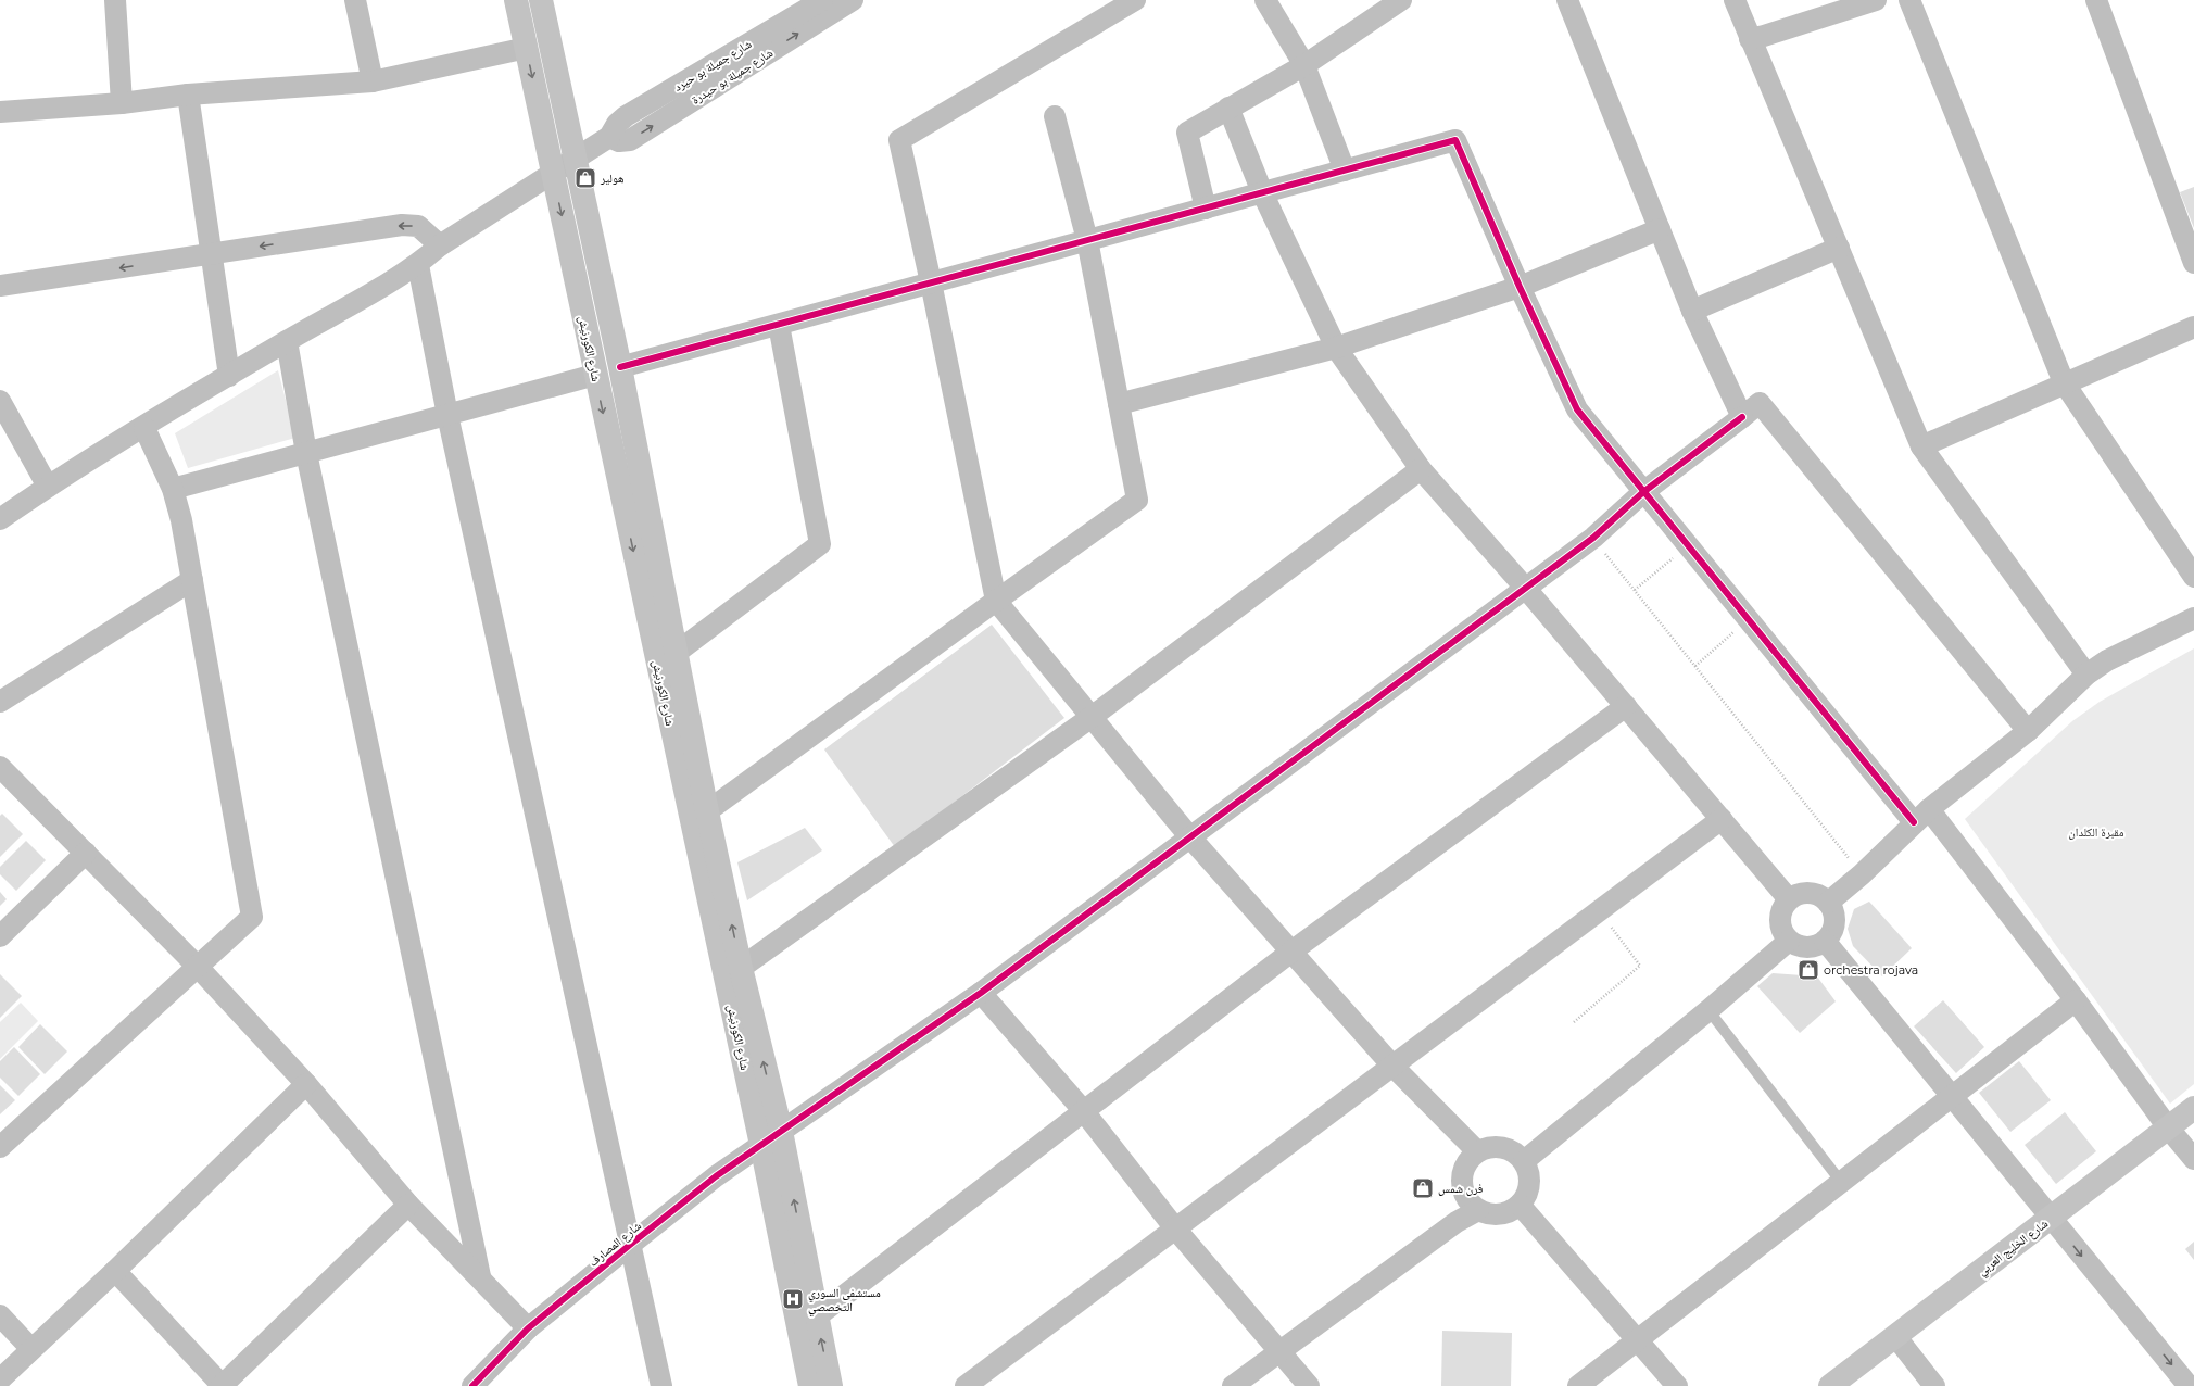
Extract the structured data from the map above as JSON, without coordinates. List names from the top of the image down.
{
  "streets": {
    "street": [
      "شارع جميلة بو حيرد",
      "شارع جميلة بو حيدرة",
      "شارع الكورنيش",
      "شارع المصارف",
      "شارع الخليج العربي"
    ]
  },
  "crossings": [
    ["شارع جميلة بو حيرد", "شارع جميلة بو حيدرة"],
    ["شارع الكورنيش", "شارع المصارف"]
  ],
  "one_way": ["شارع جميلة بو حيدرة"],
  "parks": ["مقبرة الكلدان"],
  "places": {
    "shop": ["هولير", "orchestra rojava", "فرن شمس"],
    "hospital": ["مستشفى السوري التخصصي"]
  }
}
